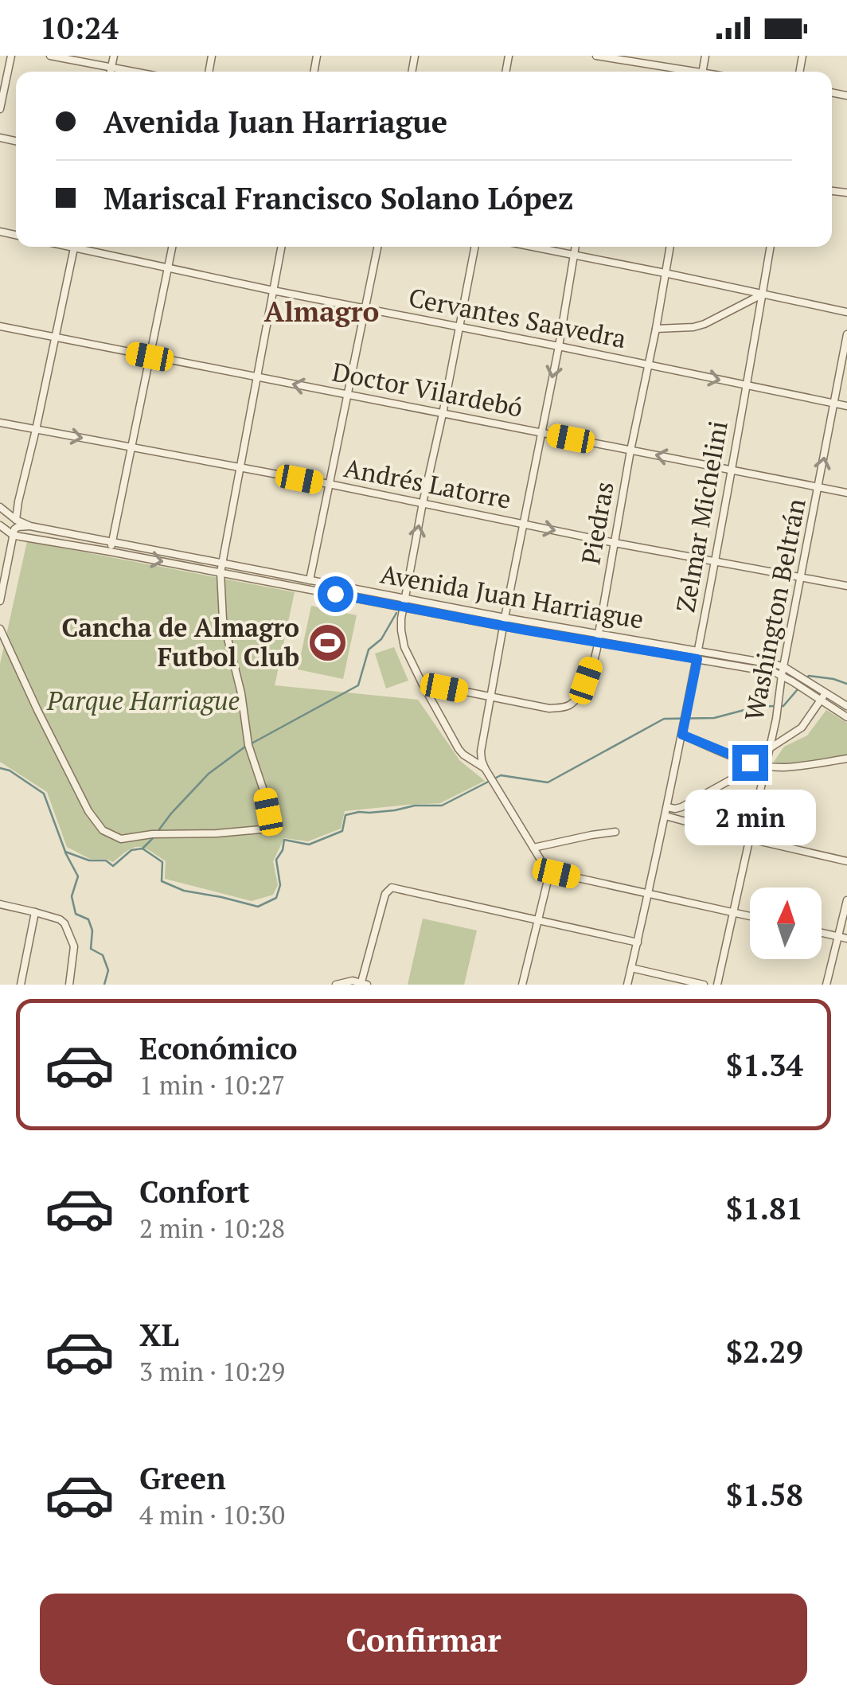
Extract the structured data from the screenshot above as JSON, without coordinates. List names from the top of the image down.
{
  "streets": {
    "street": [
      "Cervantes Saavedra",
      "Doctor Vilardebó",
      "Andrés Latorre",
      "Zelmar Michelini",
      "Piedras",
      "Avenida Juan Harriague",
      "Washington Beltrán"
    ]
  },
  "crossings": [
    ["Cervantes Saavedra", "Zelmar Michelini"],
    ["Cervantes Saavedra", "Piedras"],
    ["Cervantes Saavedra", "Washington Beltrán"],
    ["Doctor Vilardebó", "Zelmar Michelini"],
    ["Doctor Vilardebó", "Piedras"],
    ["Doctor Vilardebó", "Washington Beltrán"],
    ["Andrés Latorre", "Zelmar Michelini"],
    ["Andrés Latorre", "Piedras"],
    ["Andrés Latorre", "Washington Beltrán"],
    ["Zelmar Michelini", "Avenida Juan Harriague"],
    ["Piedras", "Avenida Juan Harriague"],
    ["Avenida Juan Harriague", "Washington Beltrán"]
  ],
  "districts": ["Almagro"],
  "parks": ["Parque Harriague"],
  "places": {
    "sports": ["Cancha de Almagro Futbol Club"]
  },
  "north": "top",
  "page": {
    "status": "10:24",
    "banner": ["Avenida Juan Harriague", "Mariscal Francisco Solano López"],
    "bubble": "2 min",
    "list": [
      {
        "name": "Económico",
        "note": "1 min · 10:27",
        "value": "$1.34"
      },
      {
        "name": "Confort",
        "note": "2 min · 10:28",
        "value": "$1.81"
      },
      {
        "name": "XL",
        "note": "3 min · 10:29",
        "value": "$2.29"
      },
      {
        "name": "Green",
        "note": "4 min · 10:30",
        "value": "$1.58"
      }
    ],
    "buttons": "Confirmar"
  }
}
